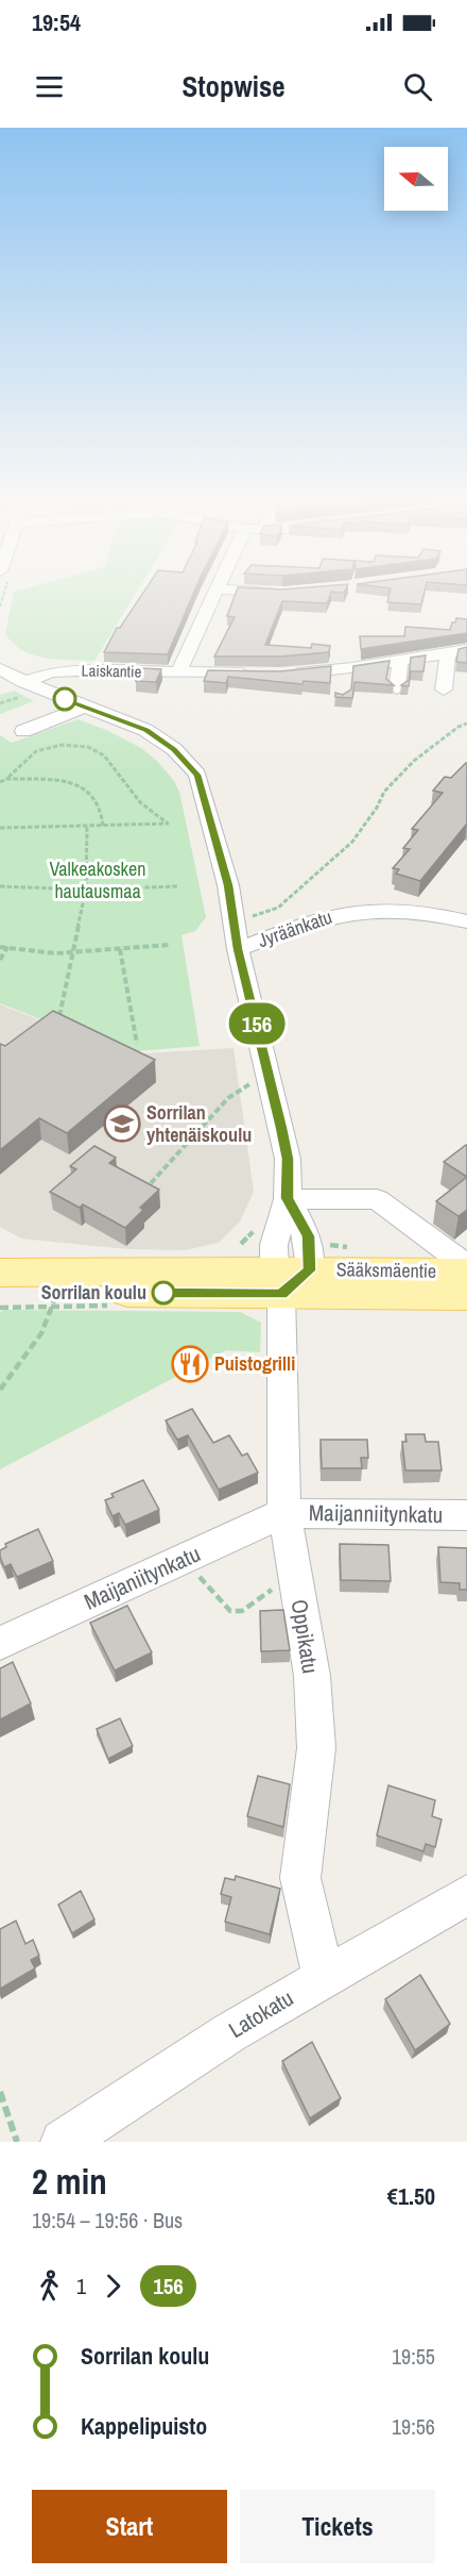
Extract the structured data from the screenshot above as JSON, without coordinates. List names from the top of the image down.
{
  "streets": {
    "main road": ["Sääksmäentie"],
    "street": [
      "Laiskantie",
      "Jyräänkatu",
      "Maijanniitynkatu",
      "Maijaniitynkatu",
      "Oppikatu",
      "Latokatu"
    ]
  },
  "crossings": [
    ["Sääksmäentie", "Oppikatu"],
    ["Maijanniitynkatu", "Maijaniitynkatu"],
    ["Maijanniitynkatu", "Oppikatu"],
    ["Maijaniitynkatu", "Oppikatu"],
    ["Oppikatu", "Latokatu"]
  ],
  "parks": ["Valkeakosken hautausmaa"],
  "places": {
    "school or university": ["Sorrilan yhtenäiskoulu"],
    "other": ["Sorrilan koulu"],
    "restaurant": ["Puistogrilli"]
  },
  "lines": ["bus line 156"],
  "north": "left",
  "page": {
    "status": "19:54",
    "header": "Stopwise",
    "on_map": "156",
    "heading": ["2 min", "19:54 – 19:56 · Bus", "€1.50"],
    "legs": ["1", "156"],
    "list": [
      {
        "name": "Sorrilan koulu",
        "value": "19:55"
      },
      {
        "name": "Kappelipuisto",
        "value": "19:56"
      }
    ],
    "buttons": ["Start", "Tickets"]
  }
}
